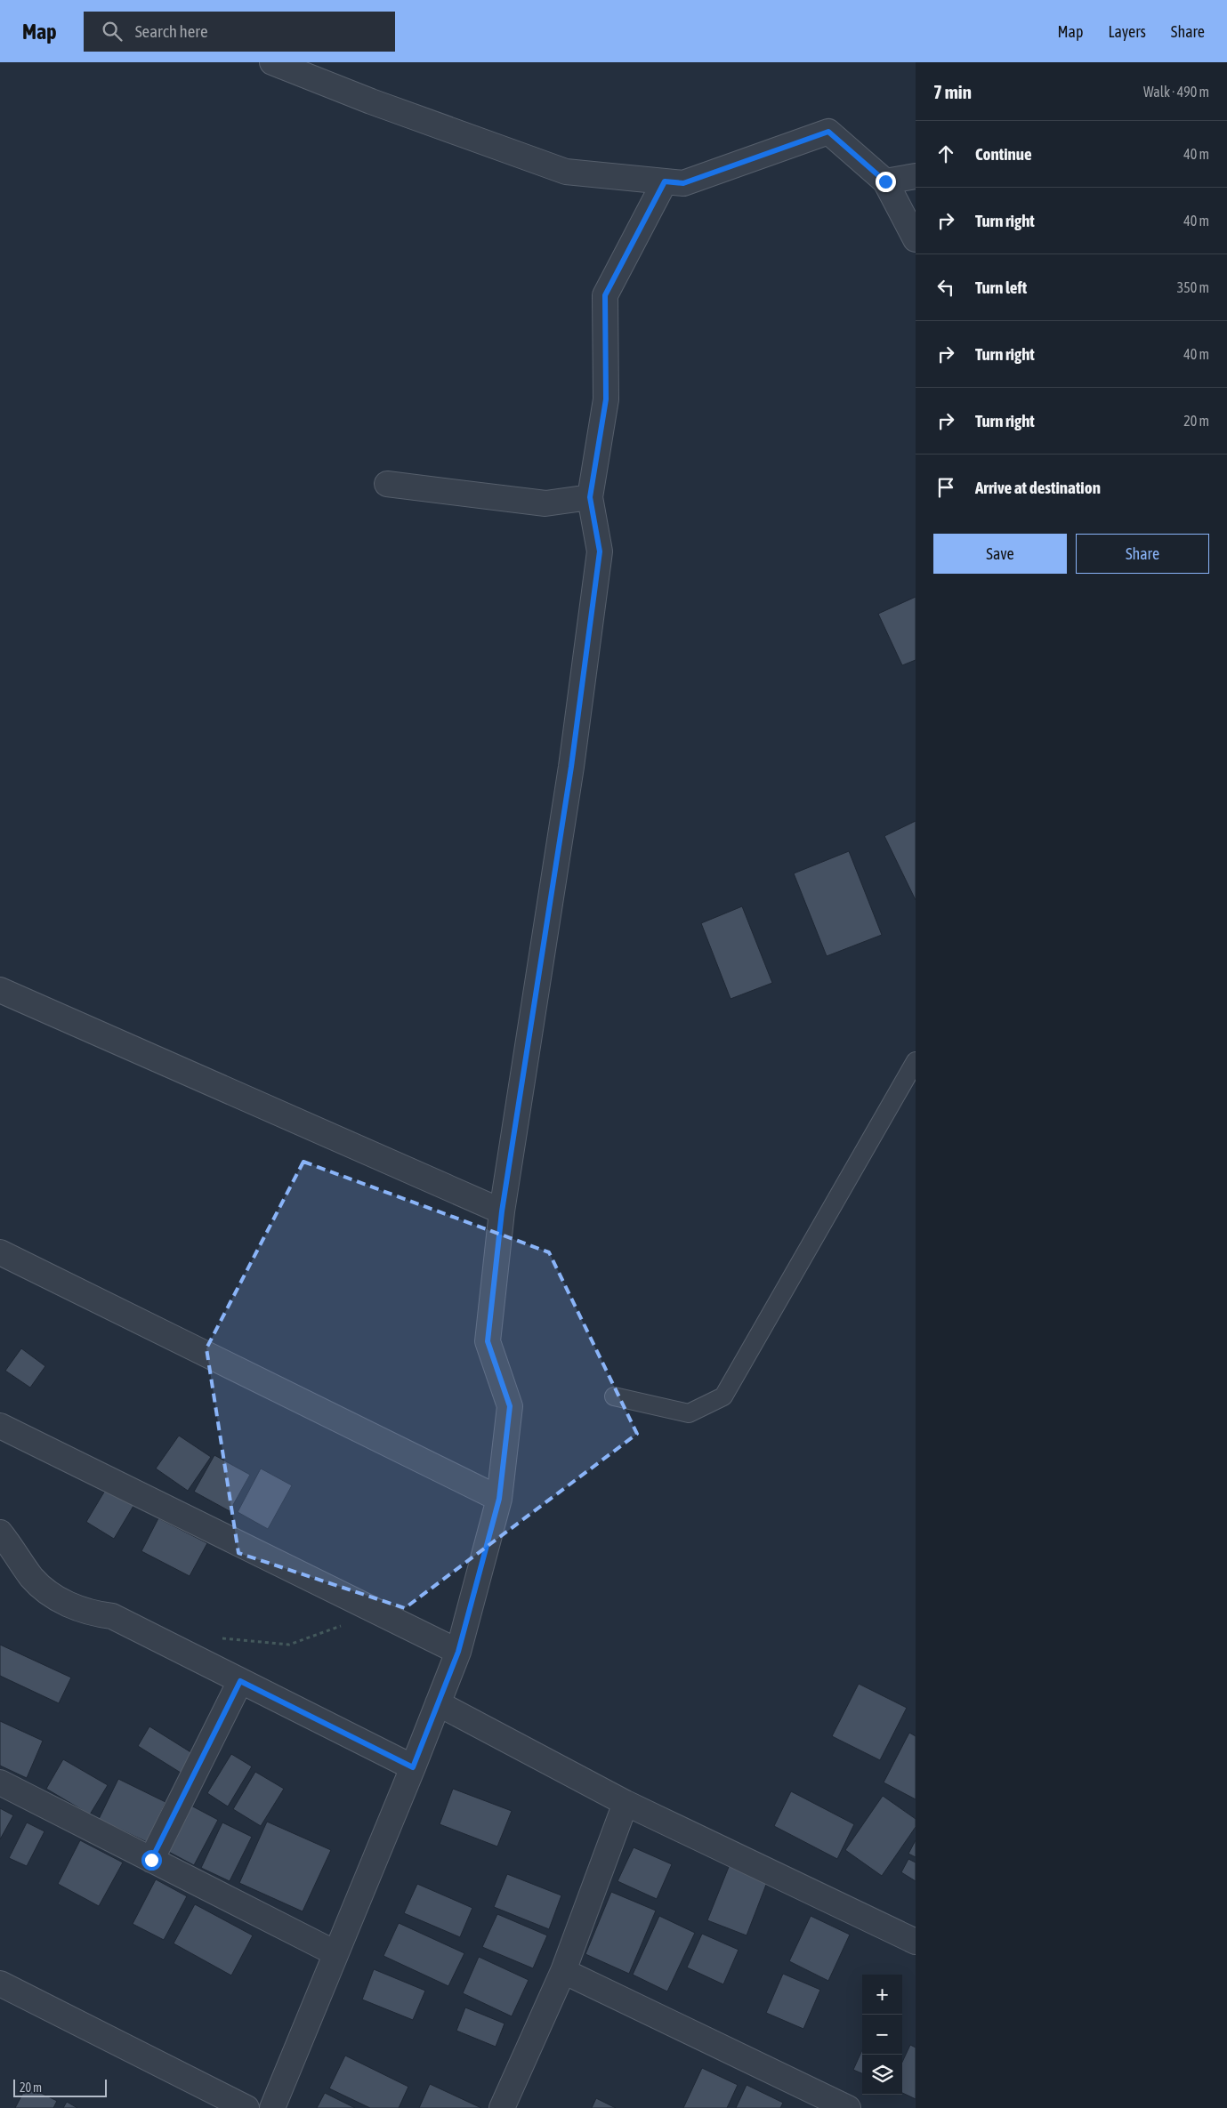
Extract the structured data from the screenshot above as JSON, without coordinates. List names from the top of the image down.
{
  "scale_bar": "20 m",
  "page": {
    "header": "Map",
    "search": "Search here",
    "nav": ["Map", "Layers", "Share"],
    "heading": ["7 min", "Walk · 490 m"],
    "list": [
      ["Continue", "40 m"],
      ["Turn right", "40 m"],
      ["Turn left", "350 m"],
      ["Turn right", "40 m"],
      ["Turn right", "20 m"],
      "Arrive at destination"
    ],
    "buttons": ["Save", "Share"],
    "map_buttons": ["+", "−"],
    "scale": "20 m"
  }
}
